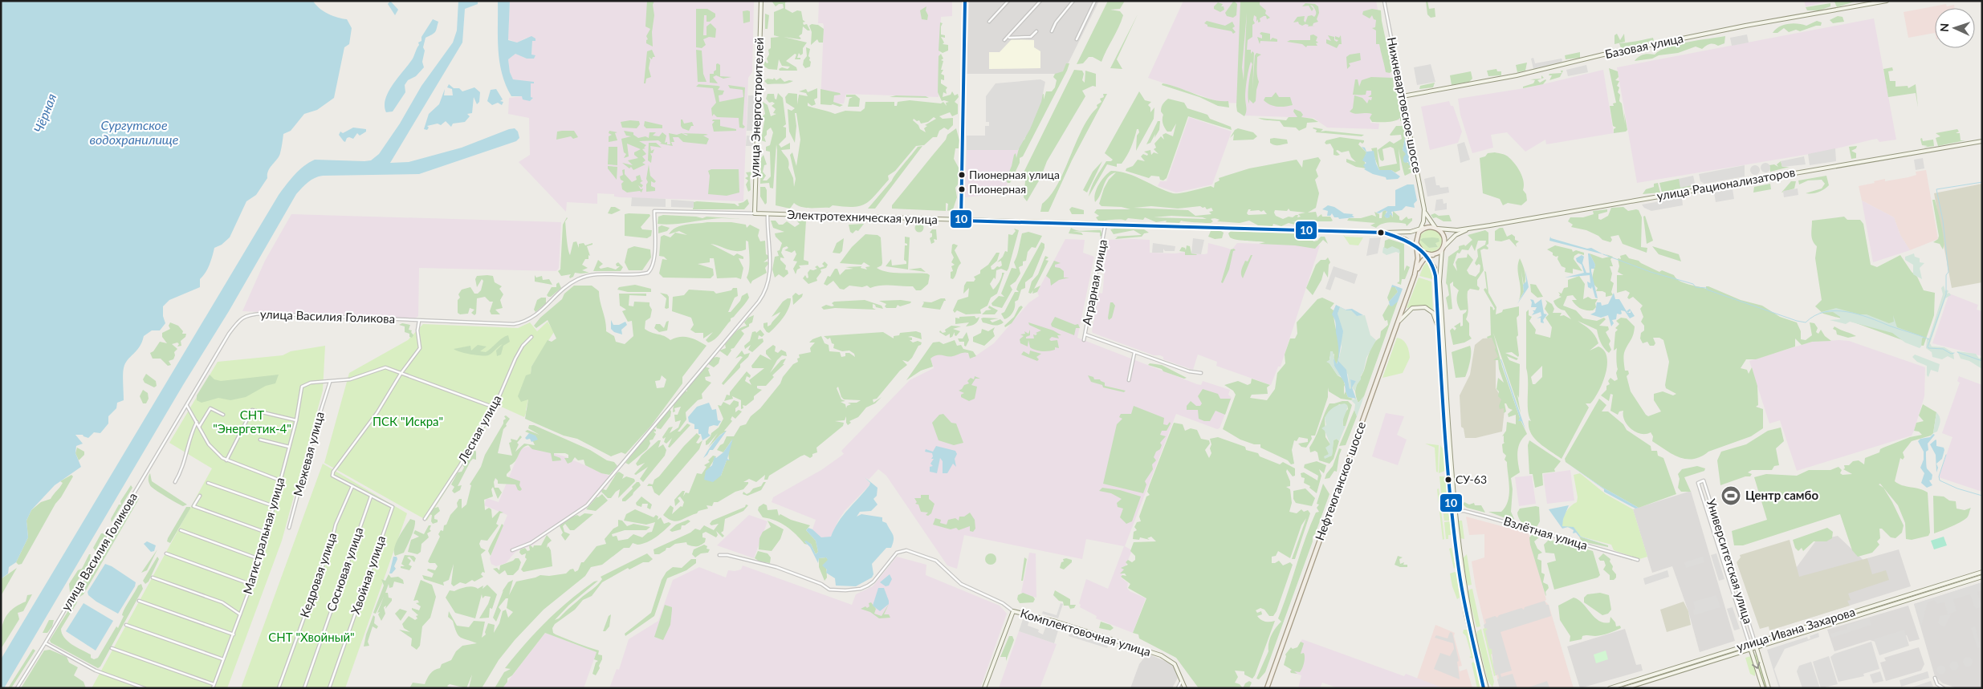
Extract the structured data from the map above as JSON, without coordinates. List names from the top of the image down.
{
  "streets": {
    "main road": [
      "Базовая улица",
      "Нижневартовское шоссе",
      "улица Энергостроителей",
      "улица Рационализаторов",
      "Электротехническая улица",
      "Нефтеюганское шоссе",
      "Университетская улица",
      "улица Ивана Захарова",
      "Комплектовочная улица"
    ],
    "street": [
      "Аграрная улица",
      "улица Василия Голикова",
      "Лесная улица",
      "Межевая улица",
      "Взлётная улица",
      "Магистральная улица",
      "Сосновая улица",
      "Кедровая улица",
      "Хвойная улица"
    ]
  },
  "crossings": [
    ["Базовая улица", "Нижневартовское шоссе"],
    ["улица Энергостроителей", "Электротехническая улица"],
    ["Электротехническая улица", "Аграрная улица"],
    ["Электротехническая улица", "улица Василия Голикова"],
    ["Межевая улица", "Магистральная улица"],
    ["Университетская улица", "улица Ивана Захарова"],
    ["Сосновая улица", "Хвойная улица"]
  ],
  "water": ["Чёрная", "Сургутское водохранилище"],
  "parks": ["СНТ \"Энергетик-4\"", "ПСК \"Искра\"", "СНТ \"Хвойный\""],
  "places": {
    "other": ["Пионерная улица", "Пионерная", "СУ-63"],
    "sports": ["Центр самбо"]
  },
  "lines": ["transit line 10"],
  "north": "left"
}
